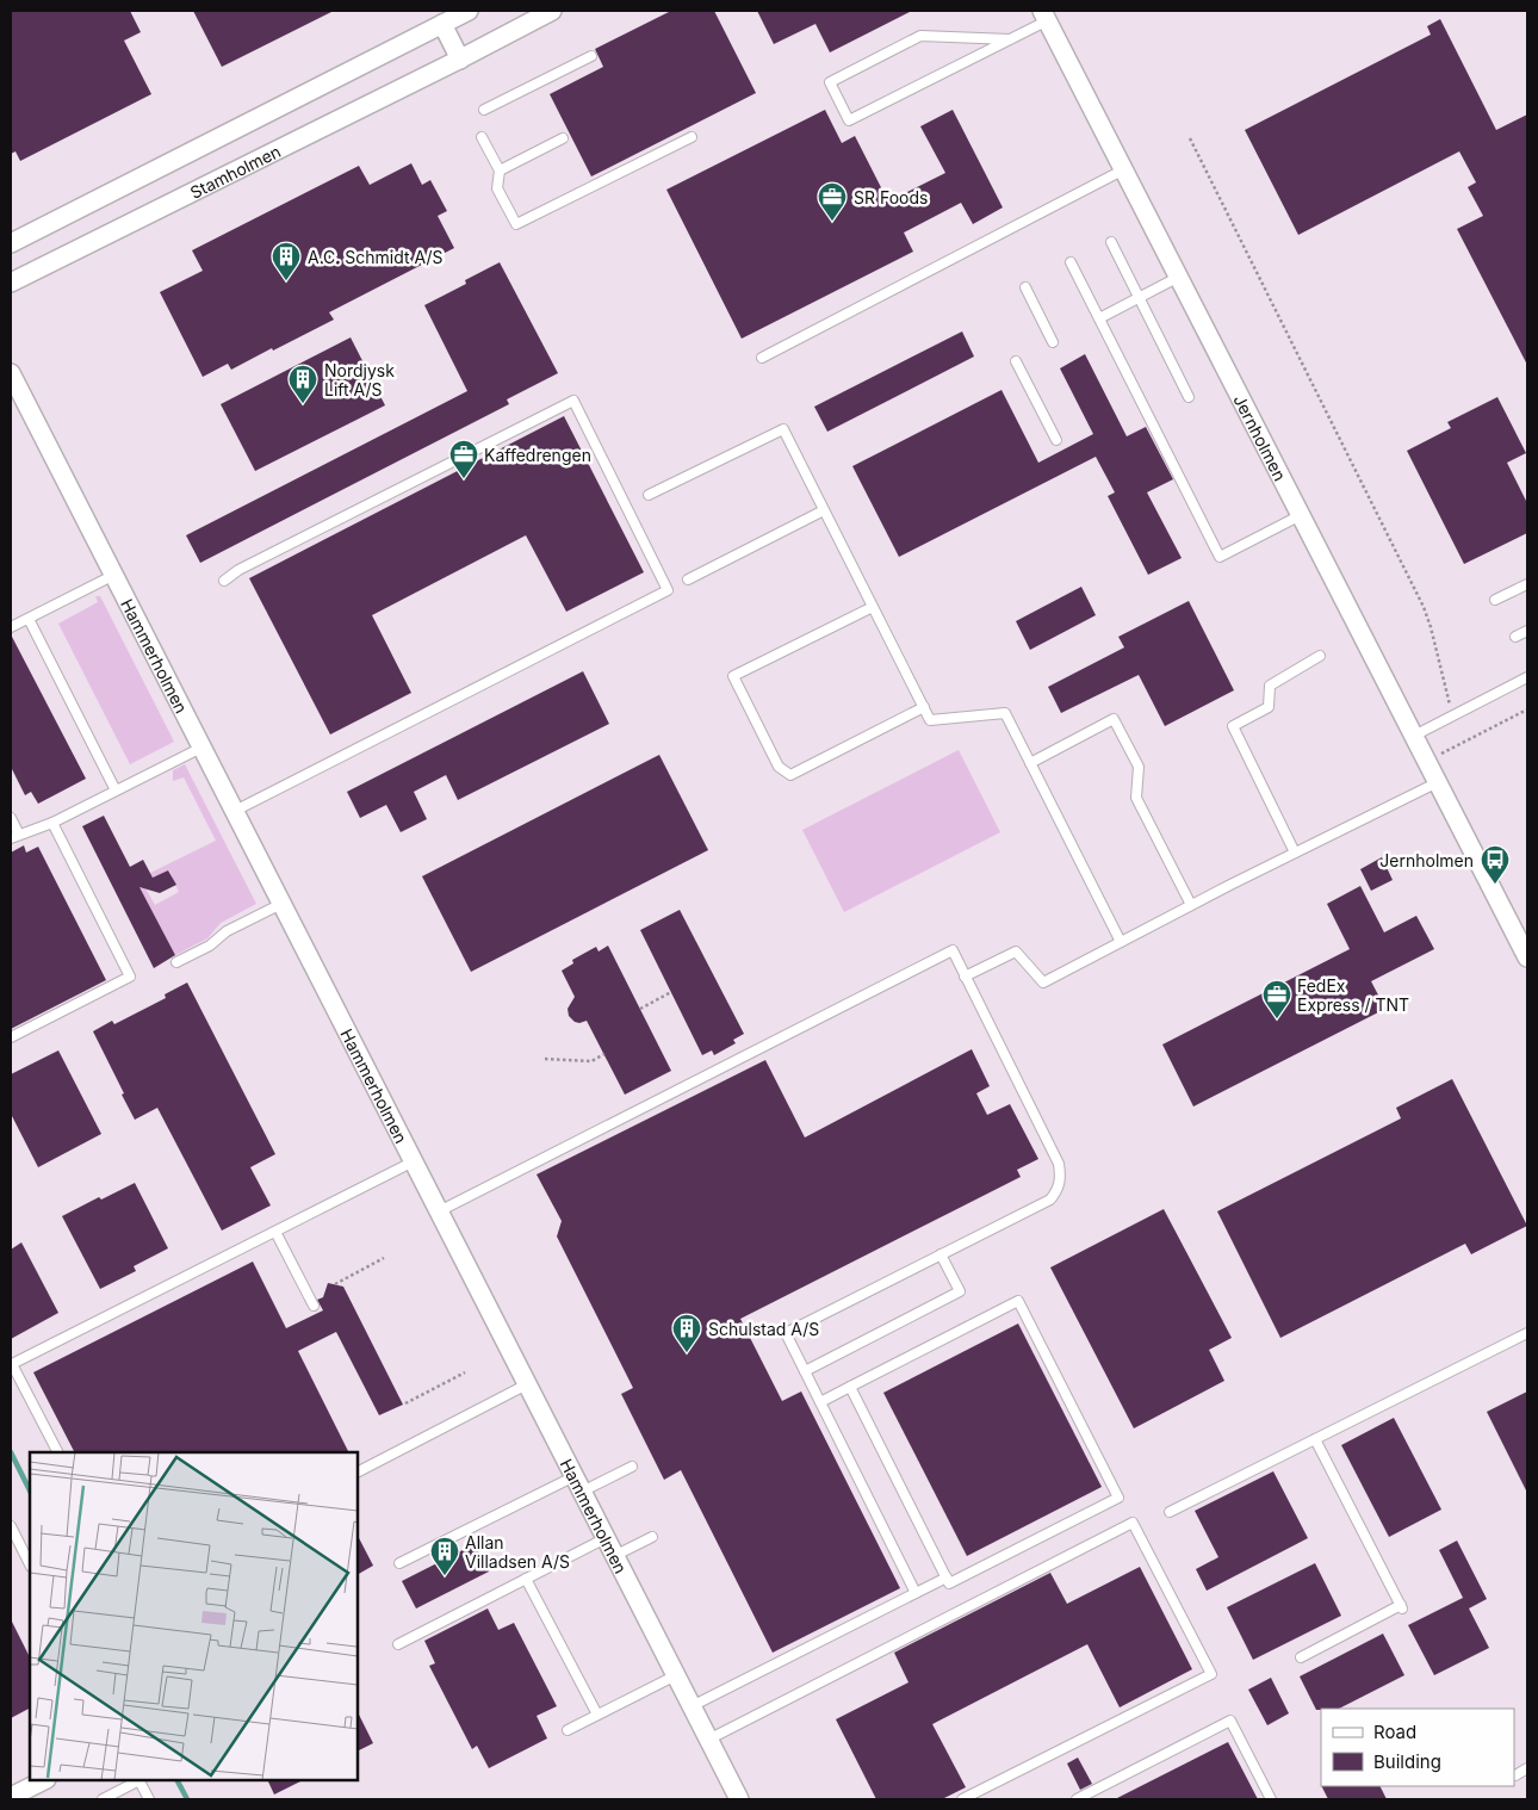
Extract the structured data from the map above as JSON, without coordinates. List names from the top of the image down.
{
  "streets": {
    "street": ["Stamholmen", "Jernholmen", "Hammerholmen"]
  },
  "places": {
    "office": ["SR Foods", "Kaffedrengen", "FedEx Express / TNT"],
    "building": [
      "A.C. Schmidt A/S",
      "Nordjysk Lift A/S",
      "Schulstad A/S",
      "Allan Villadsen A/S"
    ],
    "bus stop": ["Jernholmen"]
  },
  "legend": ["Road", "Building"]
}
